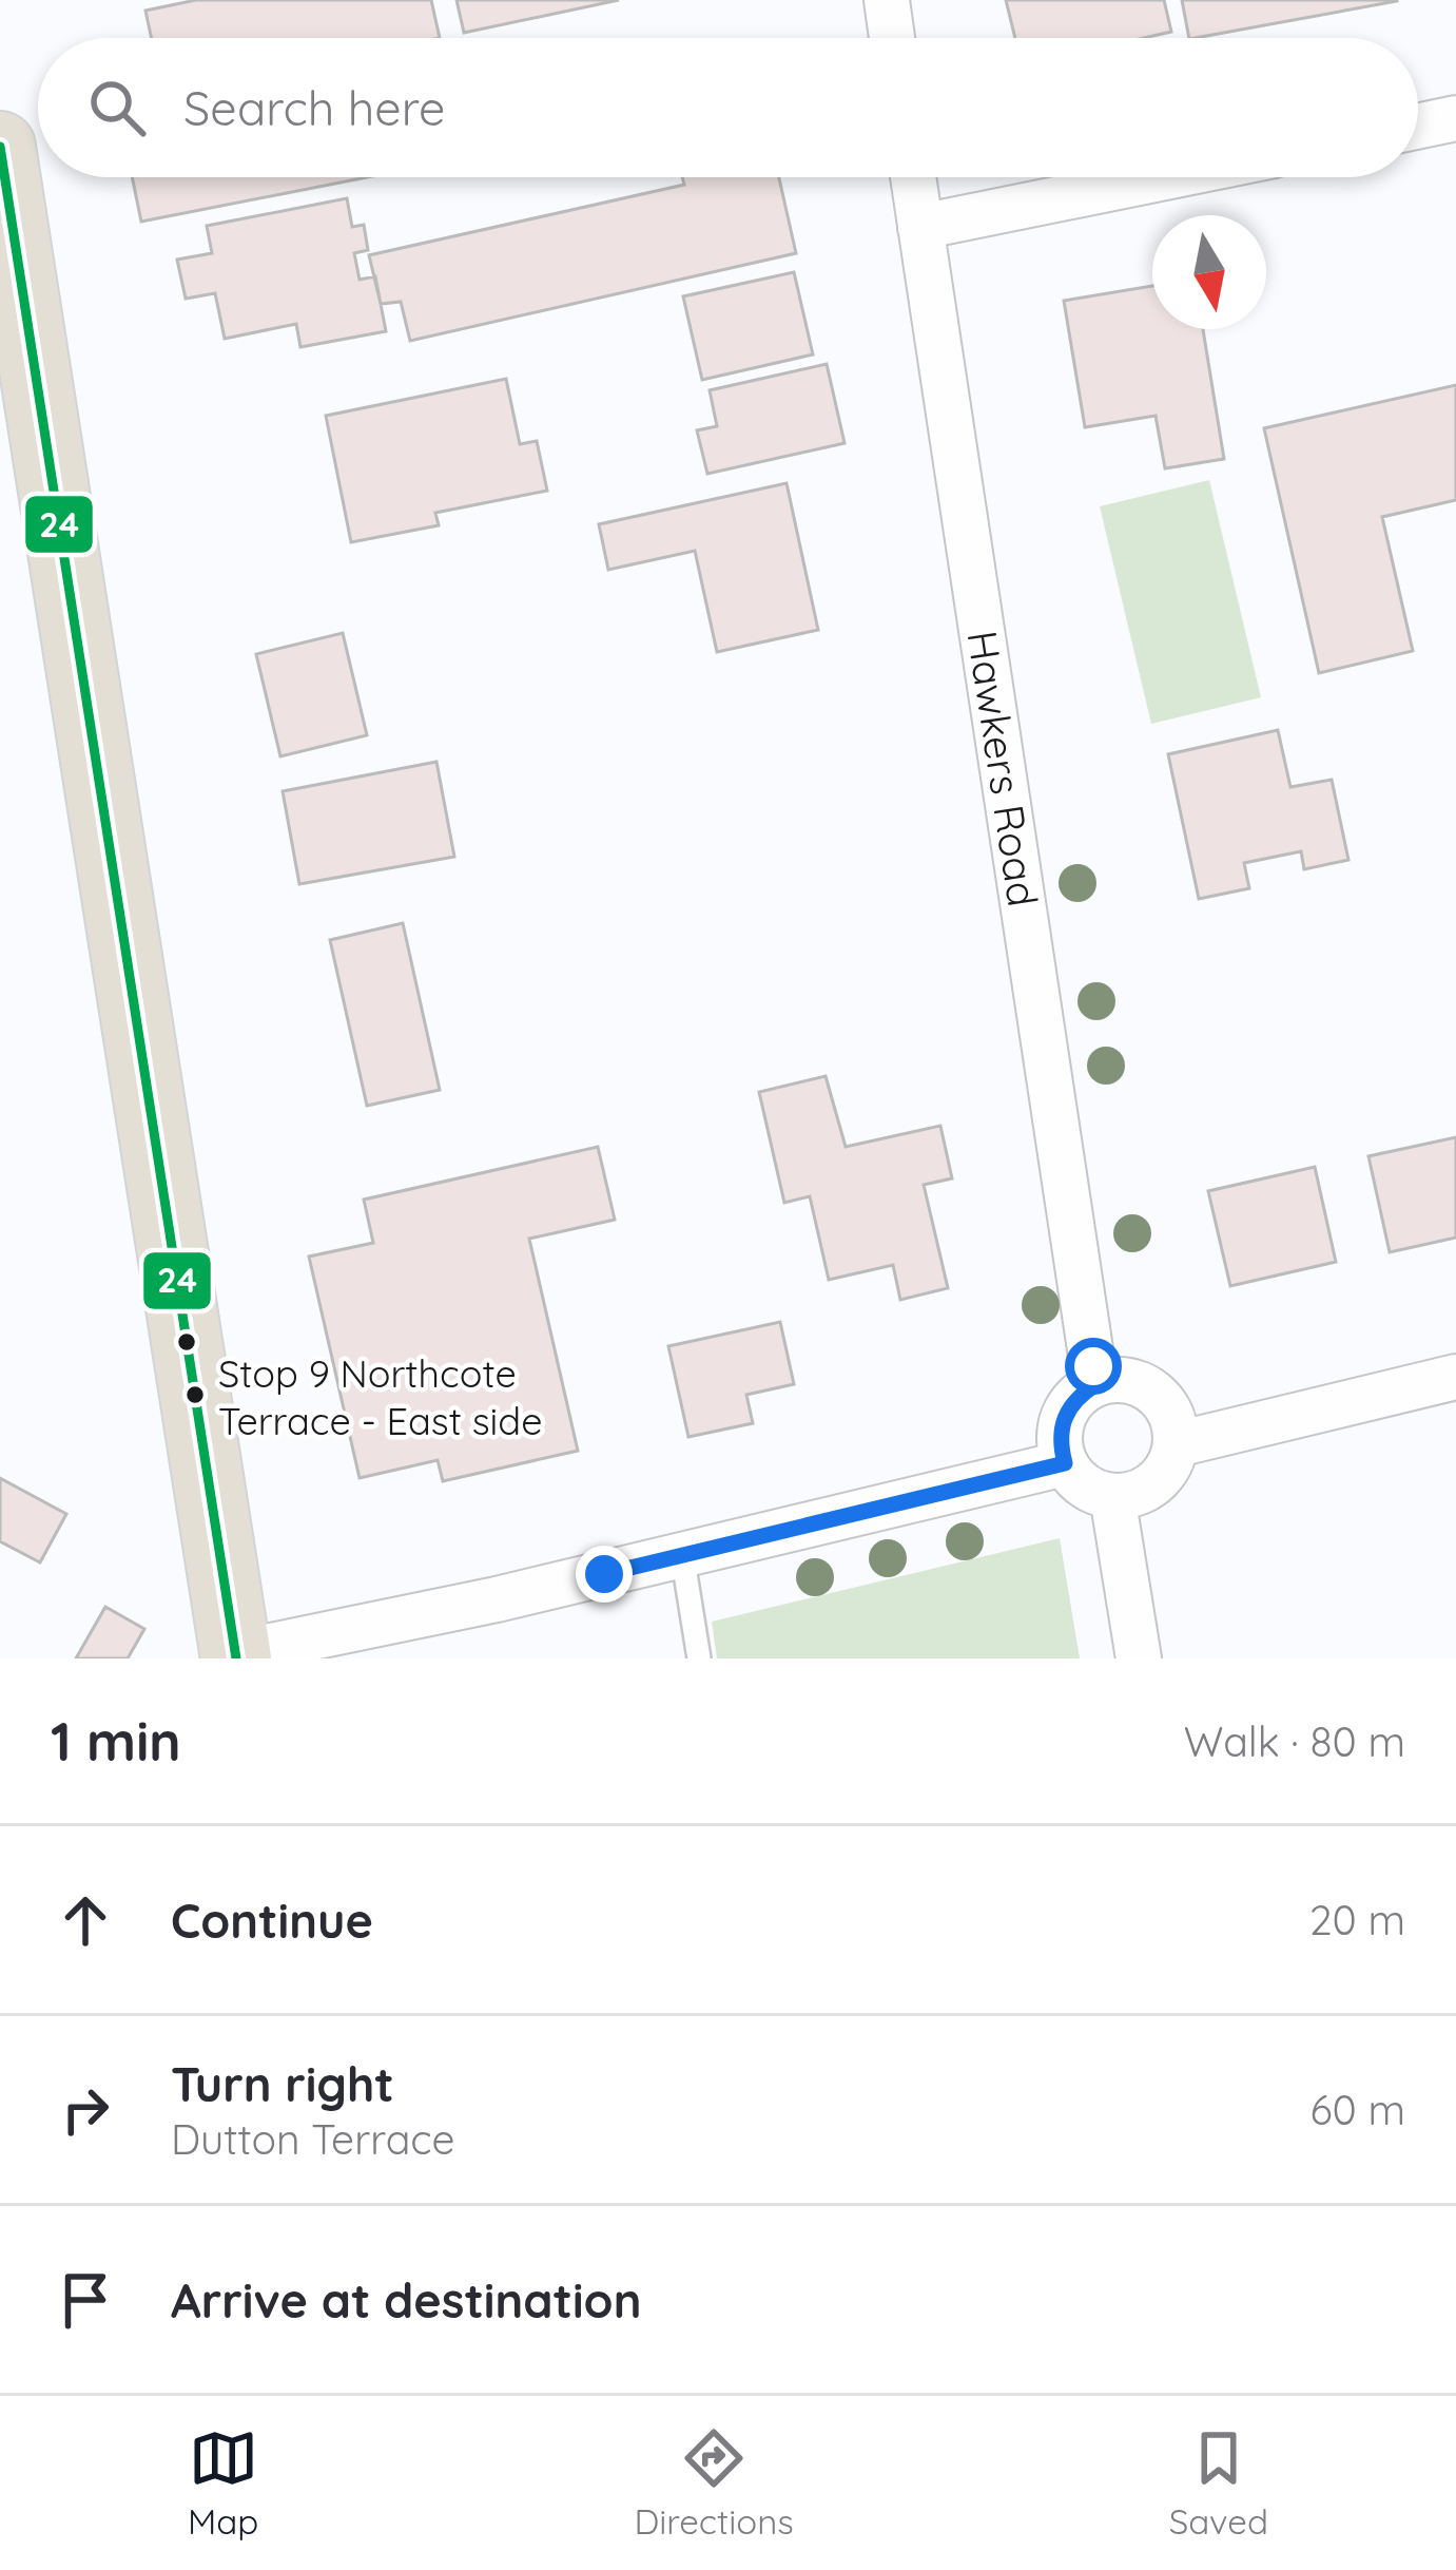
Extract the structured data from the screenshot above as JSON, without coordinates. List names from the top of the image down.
{
  "streets": {
    "street": ["Hawkers Road"]
  },
  "places": ["Stop 9 Northcote Terrace - East side"],
  "lines": ["transit line 24"],
  "north": "bottom",
  "page": {
    "search": "Search here",
    "heading": ["1 min", "Walk · 80 m"],
    "list": [
      ["Continue", "20 m"],
      ["Turn right", "Dutton Terrace", "60 m"],
      "Arrive at destination"
    ],
    "nav": ["Map", "Directions", "Saved"]
  }
}
